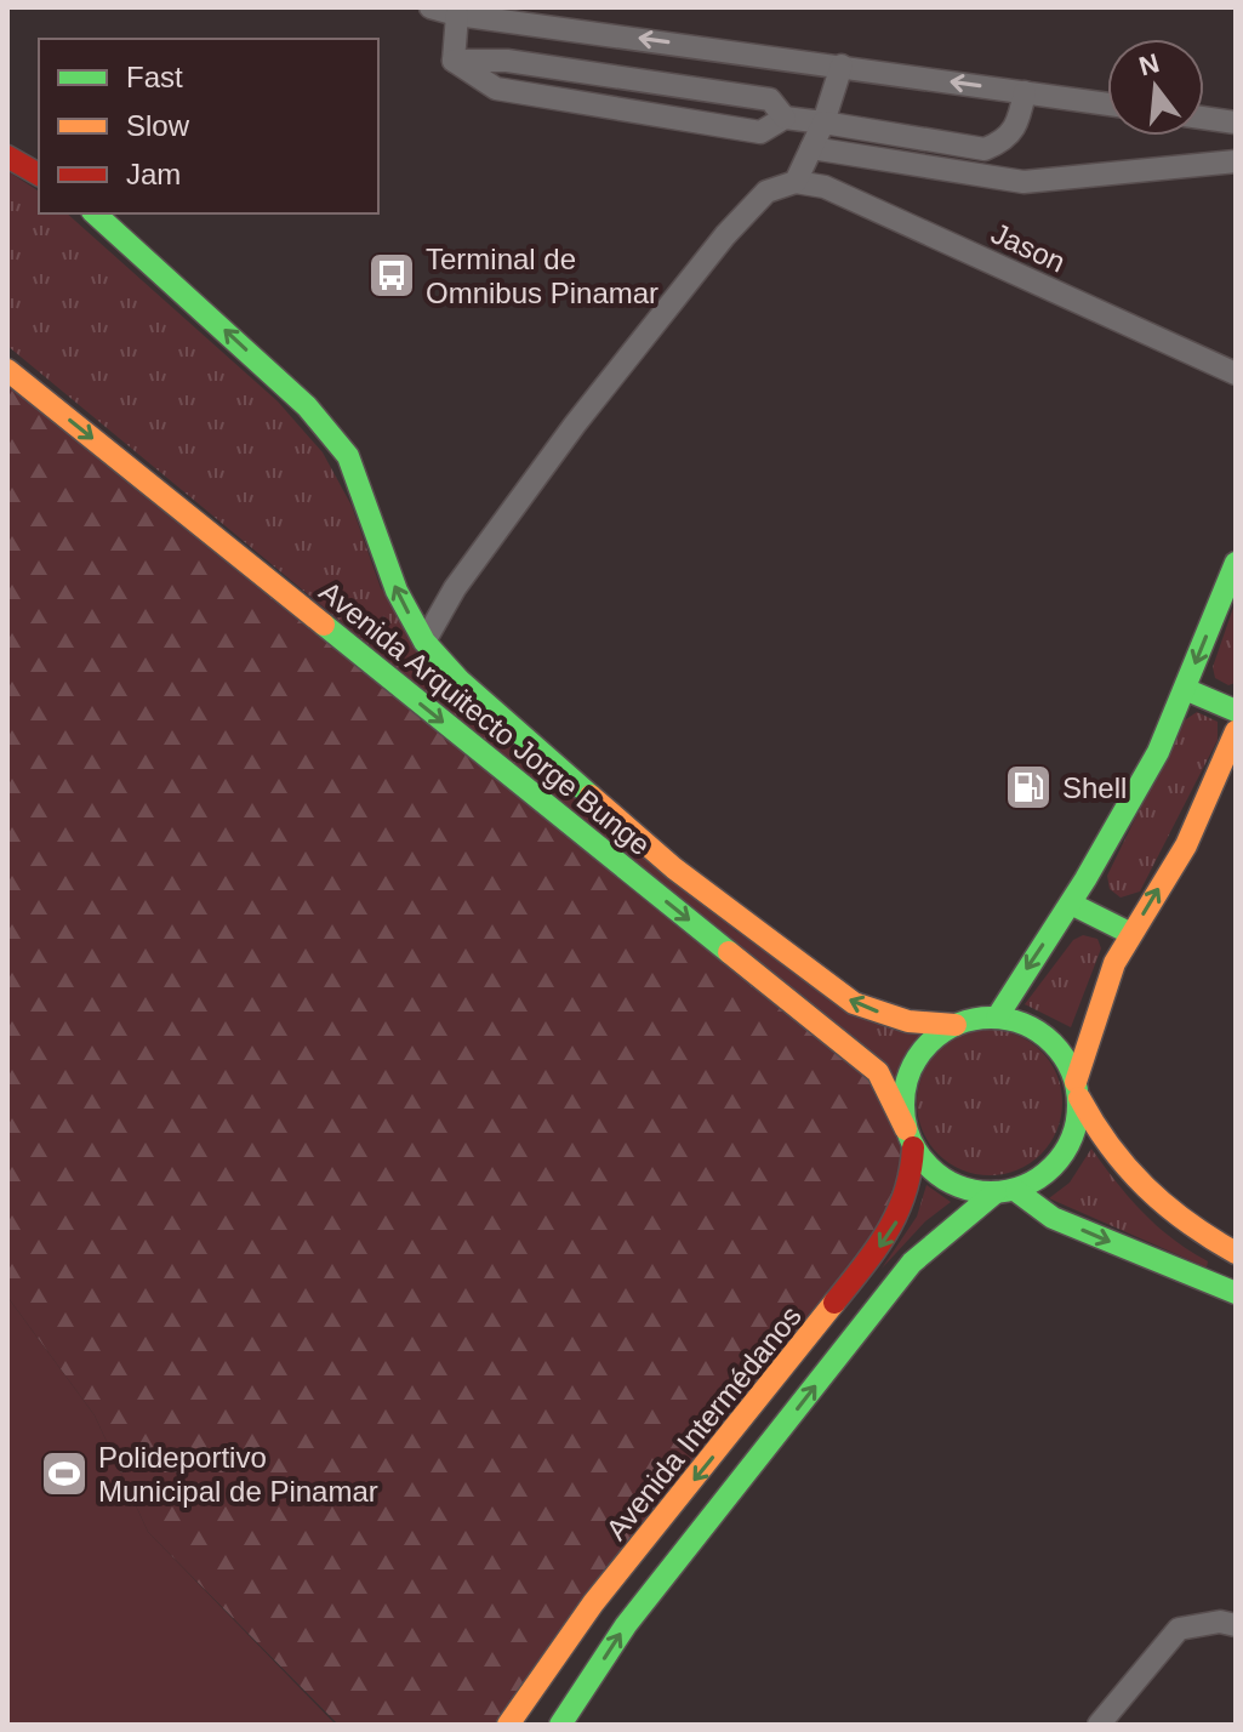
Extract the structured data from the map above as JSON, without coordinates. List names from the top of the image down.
{
  "streets": {
    "main road": ["Avenida Arquitecto Jorge Bunge", "Avenida Intermédanos"],
    "street": ["Jason"]
  },
  "crossings": [
    ["Avenida Arquitecto Jorge Bunge", "Avenida Intermédanos"]
  ],
  "places": {
    "bus stop": ["Terminal de Omnibus Pinamar"],
    "fuel station": ["Shell"],
    "sports": ["Polideportivo Municipal de Pinamar"]
  },
  "legend": ["Fast", "Slow", "Jam"],
  "north": "top"
}
